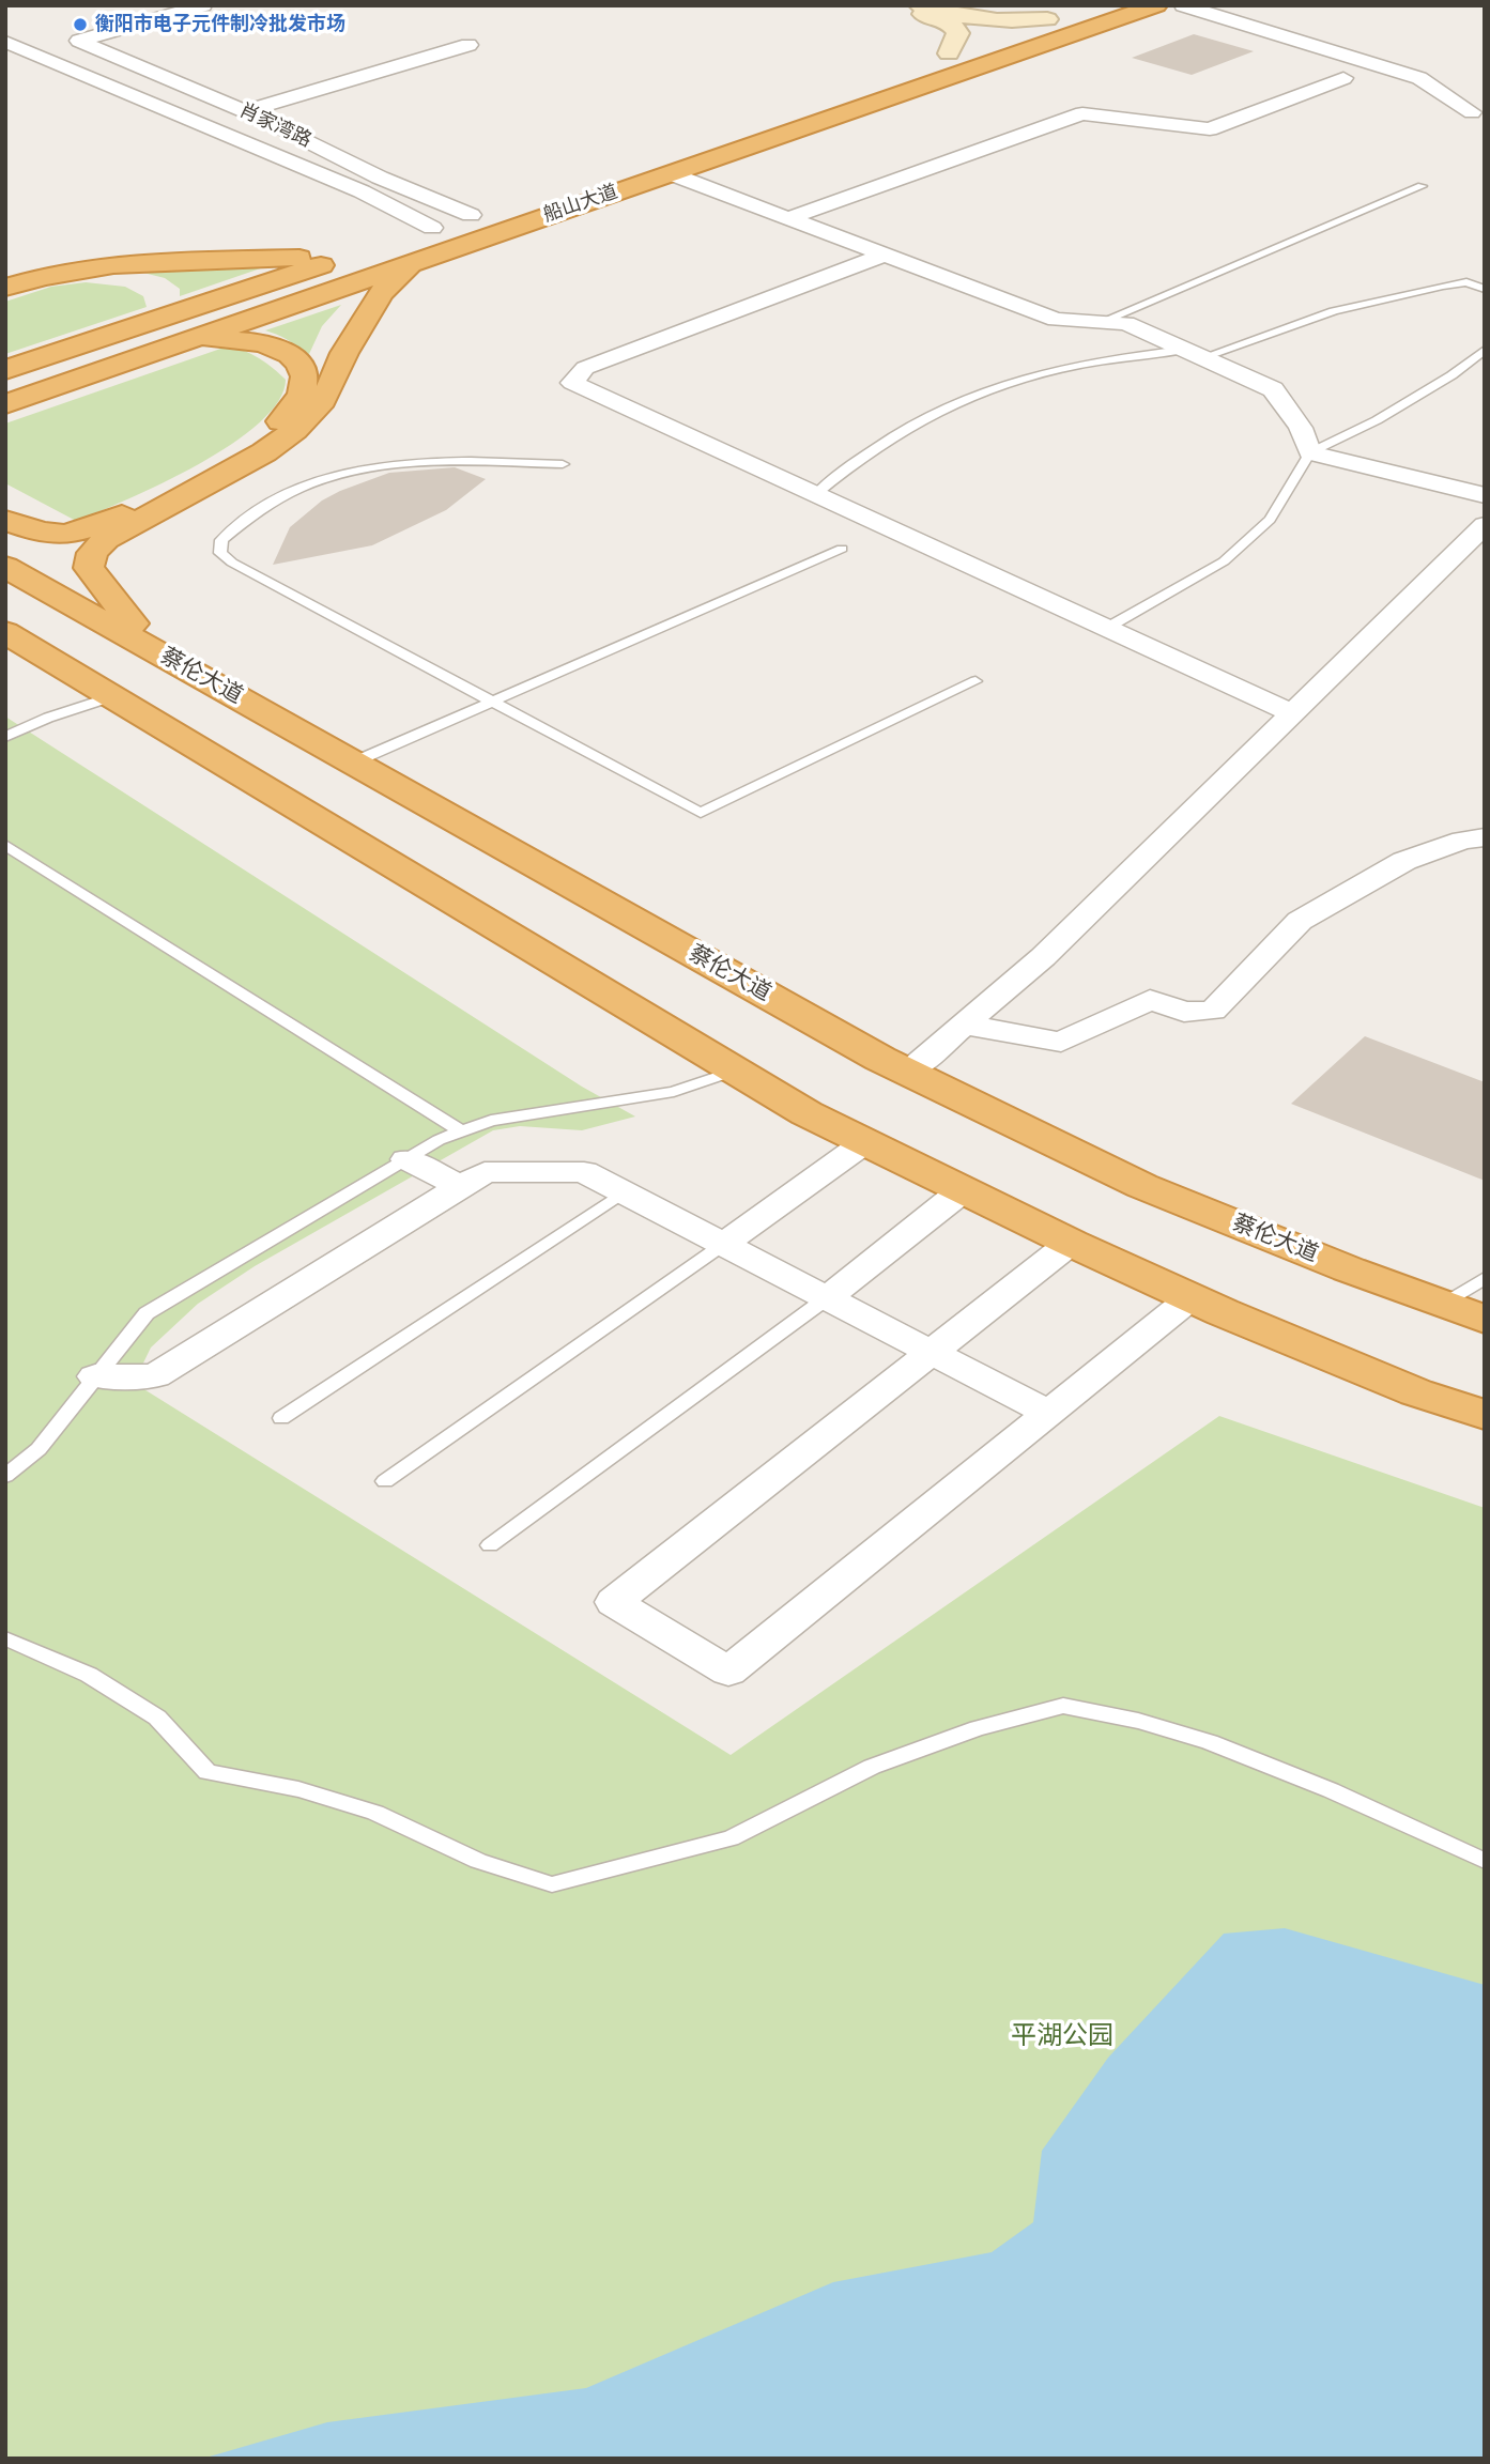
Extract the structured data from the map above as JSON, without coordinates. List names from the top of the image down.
{
  "streets": {
    "highway": ["船山大道", "蔡伦大道"],
    "street": ["肖家湾路"]
  },
  "crossings": [
    ["肖家湾路", "船山大道"]
  ],
  "parks": ["平湖公园"],
  "places": ["衡阳市电子元件制冷批发市场"]
}
